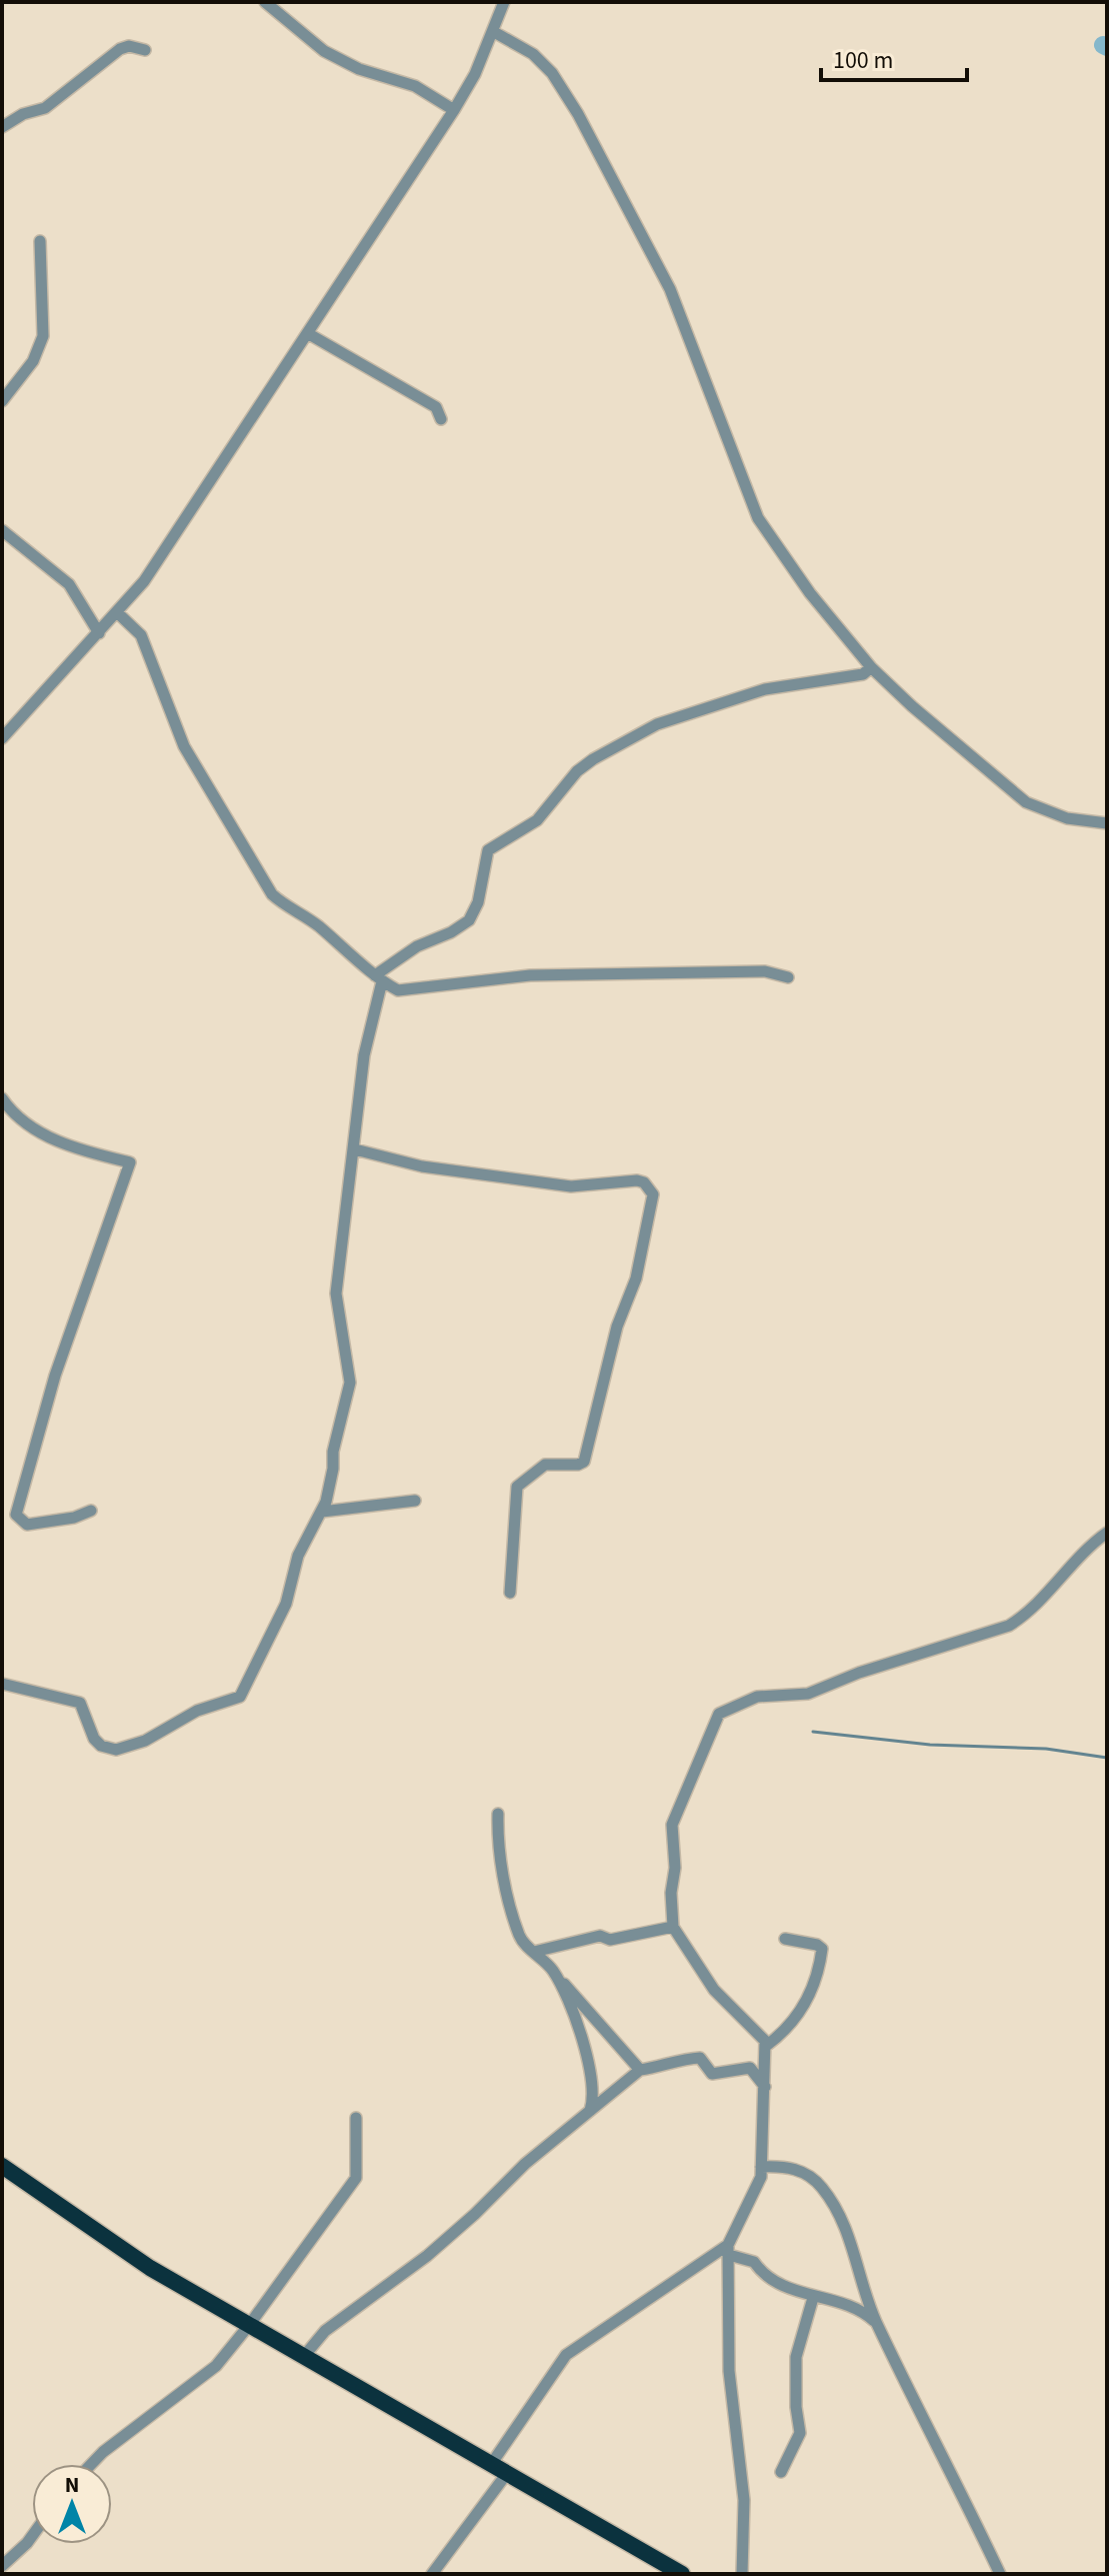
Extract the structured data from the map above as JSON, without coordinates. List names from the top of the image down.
{
  "scale_bar": "100 m",
  "north": "top"
}
